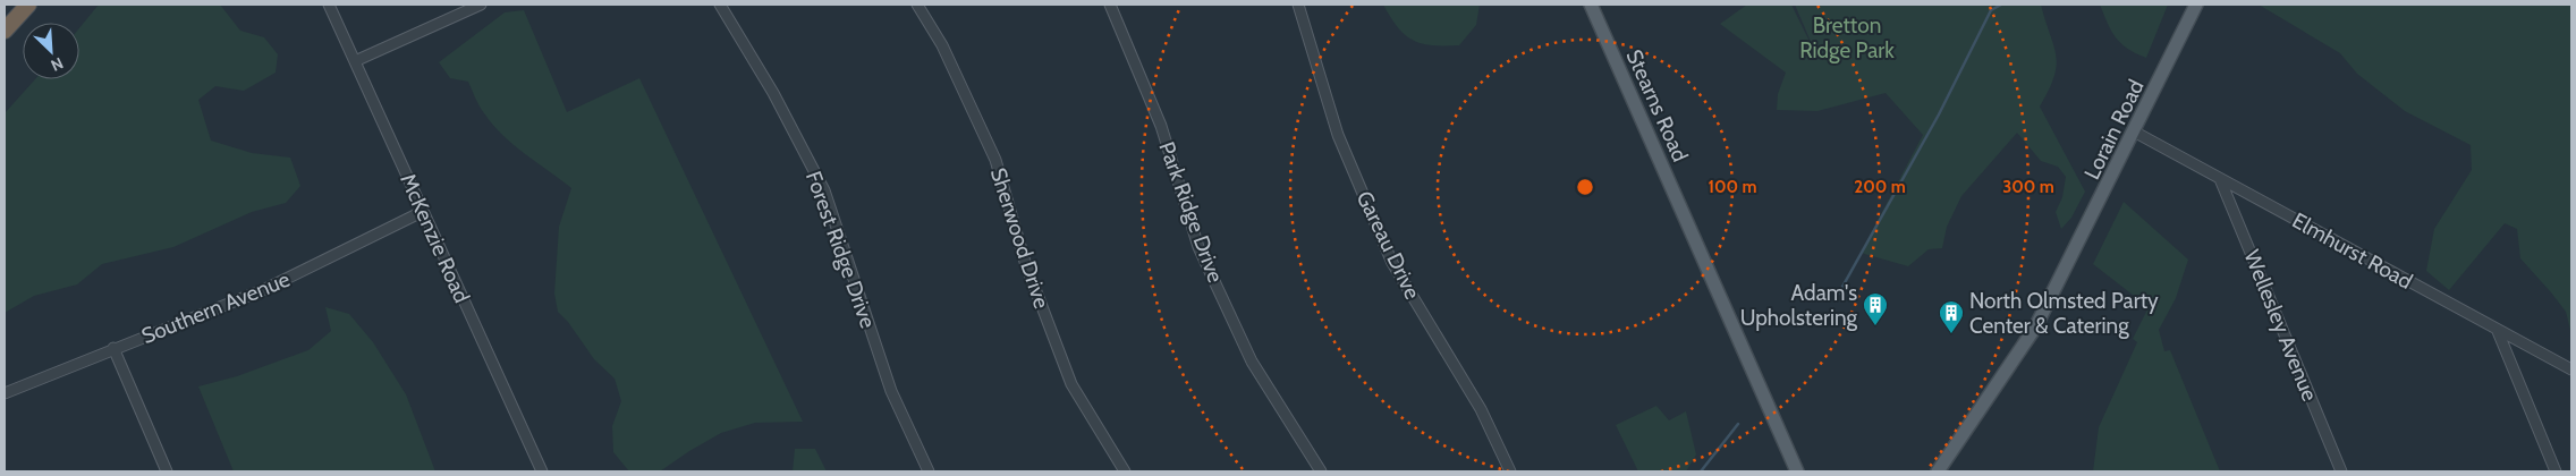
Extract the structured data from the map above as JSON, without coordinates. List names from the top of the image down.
{
  "streets": {
    "main road": ["Stearns Road", "Lorain Road"],
    "street": [
      "Park Ridge Drive",
      "McKenzie Road",
      "Sherwood Drive",
      "Gareau Drive",
      "Forest Ridge Drive",
      "Elmhurst Road",
      "Southern Avenue",
      "Wellesley Avenue"
    ]
  },
  "crossings": [
    ["Lorain Road", "Elmhurst Road"],
    ["McKenzie Road", "Southern Avenue"],
    ["Elmhurst Road", "Wellesley Avenue"]
  ],
  "parks": ["Bretton Ridge Park"],
  "places": {
    "building": ["Adam's Upholstering", "North Olmsted Party Center & Catering"]
  },
  "north": "bottom right",
  "rings": ["100 m", "200 m", "300 m"]
}
